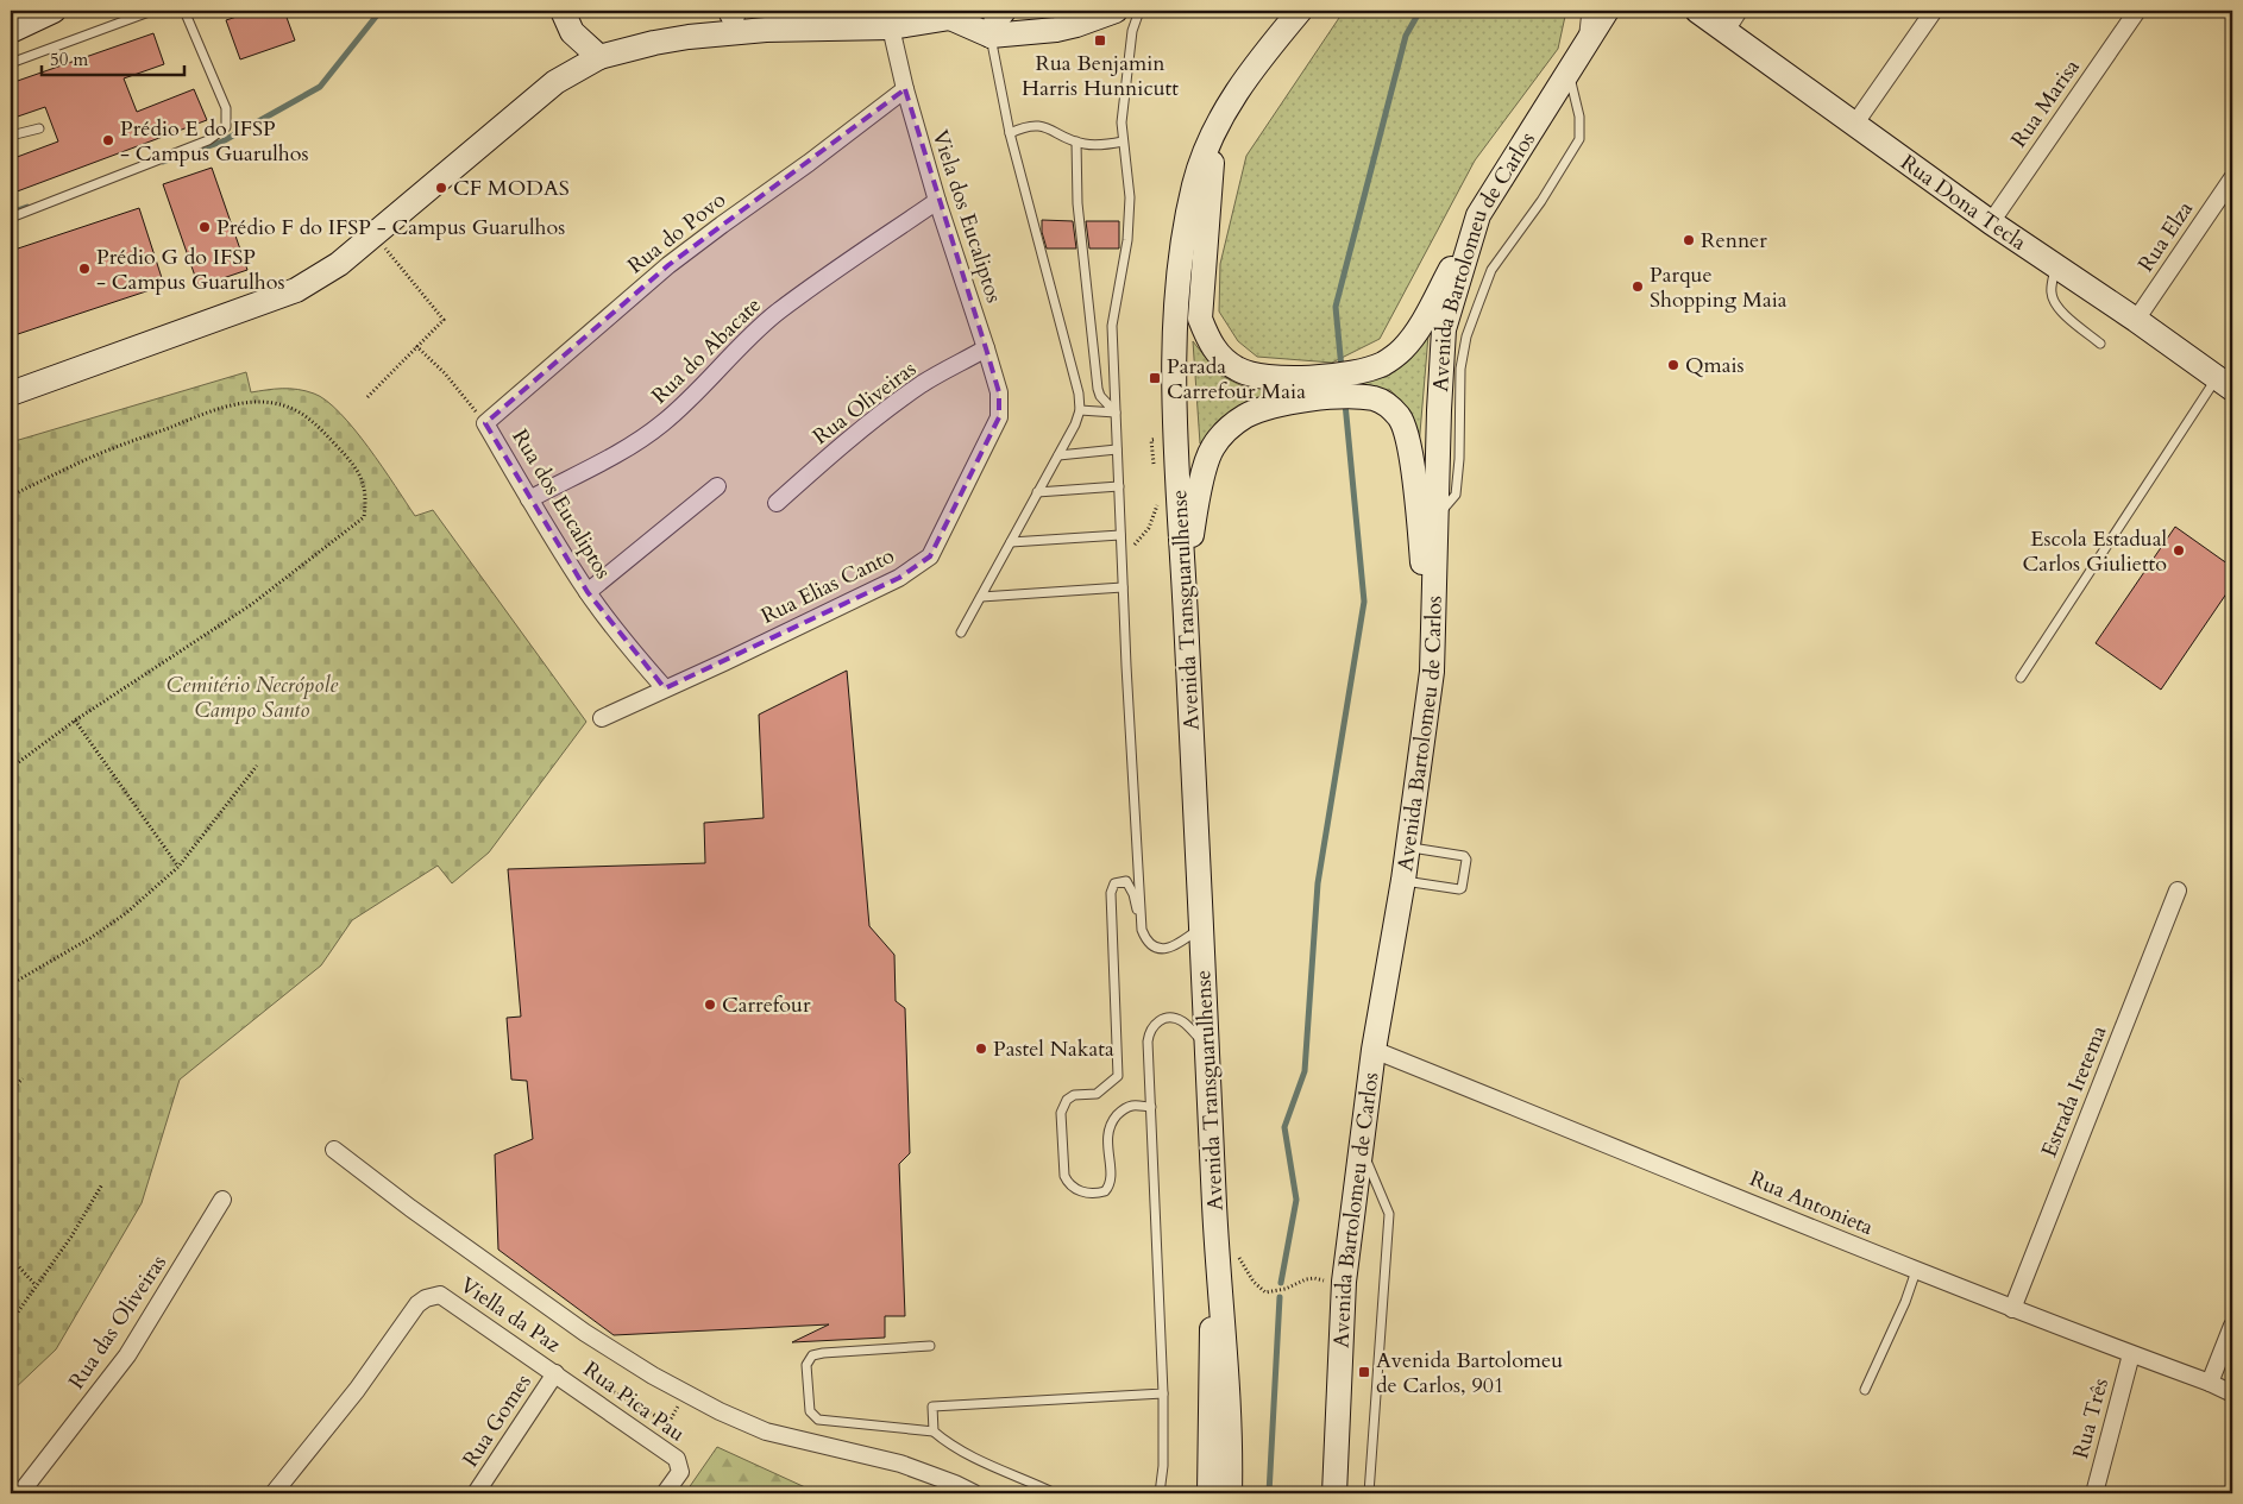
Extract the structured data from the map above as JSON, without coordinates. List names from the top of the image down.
{
  "streets": {
    "main road": ["Rua Dona Tecla", "Avenida Bartolomeu de Carlos", "Avenida Transguarulhense"],
    "street": [
      "Rua Marisa",
      "Viela dos Eucaliptos",
      "Rua do Povo",
      "Rua Elza",
      "Rua do Abacate",
      "Rua Oliveiras",
      "Rua dos Eucaliptos",
      "Rua Elias Canto",
      "Estrada Iretema",
      "Rua Antonieta",
      "Viella da Paz",
      "Rua das Oliveiras",
      "Rua Pica Pau",
      "Rua Três",
      "Rua Gomes"
    ]
  },
  "crossings": [
    ["Rua Marisa", "Rua Dona Tecla"],
    ["Rua Dona Tecla", "Rua Elza"],
    ["Viela dos Eucaliptos", "Rua do Povo"],
    ["Viela dos Eucaliptos", "Rua do Abacate"],
    ["Viela dos Eucaliptos", "Rua Oliveiras"],
    ["Viela dos Eucaliptos", "Rua Elias Canto"],
    ["Rua do Povo", "Rua dos Eucaliptos"],
    ["Avenida Bartolomeu de Carlos", "Rua Antonieta"],
    ["Rua do Abacate", "Rua dos Eucaliptos"],
    ["Rua dos Eucaliptos", "Rua Elias Canto"],
    ["Estrada Iretema", "Rua Antonieta"],
    ["Rua Antonieta", "Rua Três"],
    ["Viella da Paz", "Rua Pica Pau"],
    ["Viella da Paz", "Rua Gomes"],
    ["Rua Pica Pau", "Rua Gomes"]
  ],
  "parks": ["Cemitério Necrópole Campo Santo"],
  "places": {
    "transit": ["Rua Benjamin Harris Hunnicutt", "Parada Carrefour Maia", "Avenida Bartolomeu de Carlos, 901"],
    "other": [
      "Prédio E do IFSP - Campus Guarulhos",
      "CF MODAS",
      "Prédio F do IFSP - Campus Guarulhos",
      "Renner",
      "Prédio G do IFSP - Campus Guarulhos",
      "Parque Shopping Maia",
      "Qmais",
      "Escola Estadual Carlos Giulietto",
      "Carrefour",
      "Pastel Nakata"
    ]
  },
  "scale_bar": "50 m"
}
